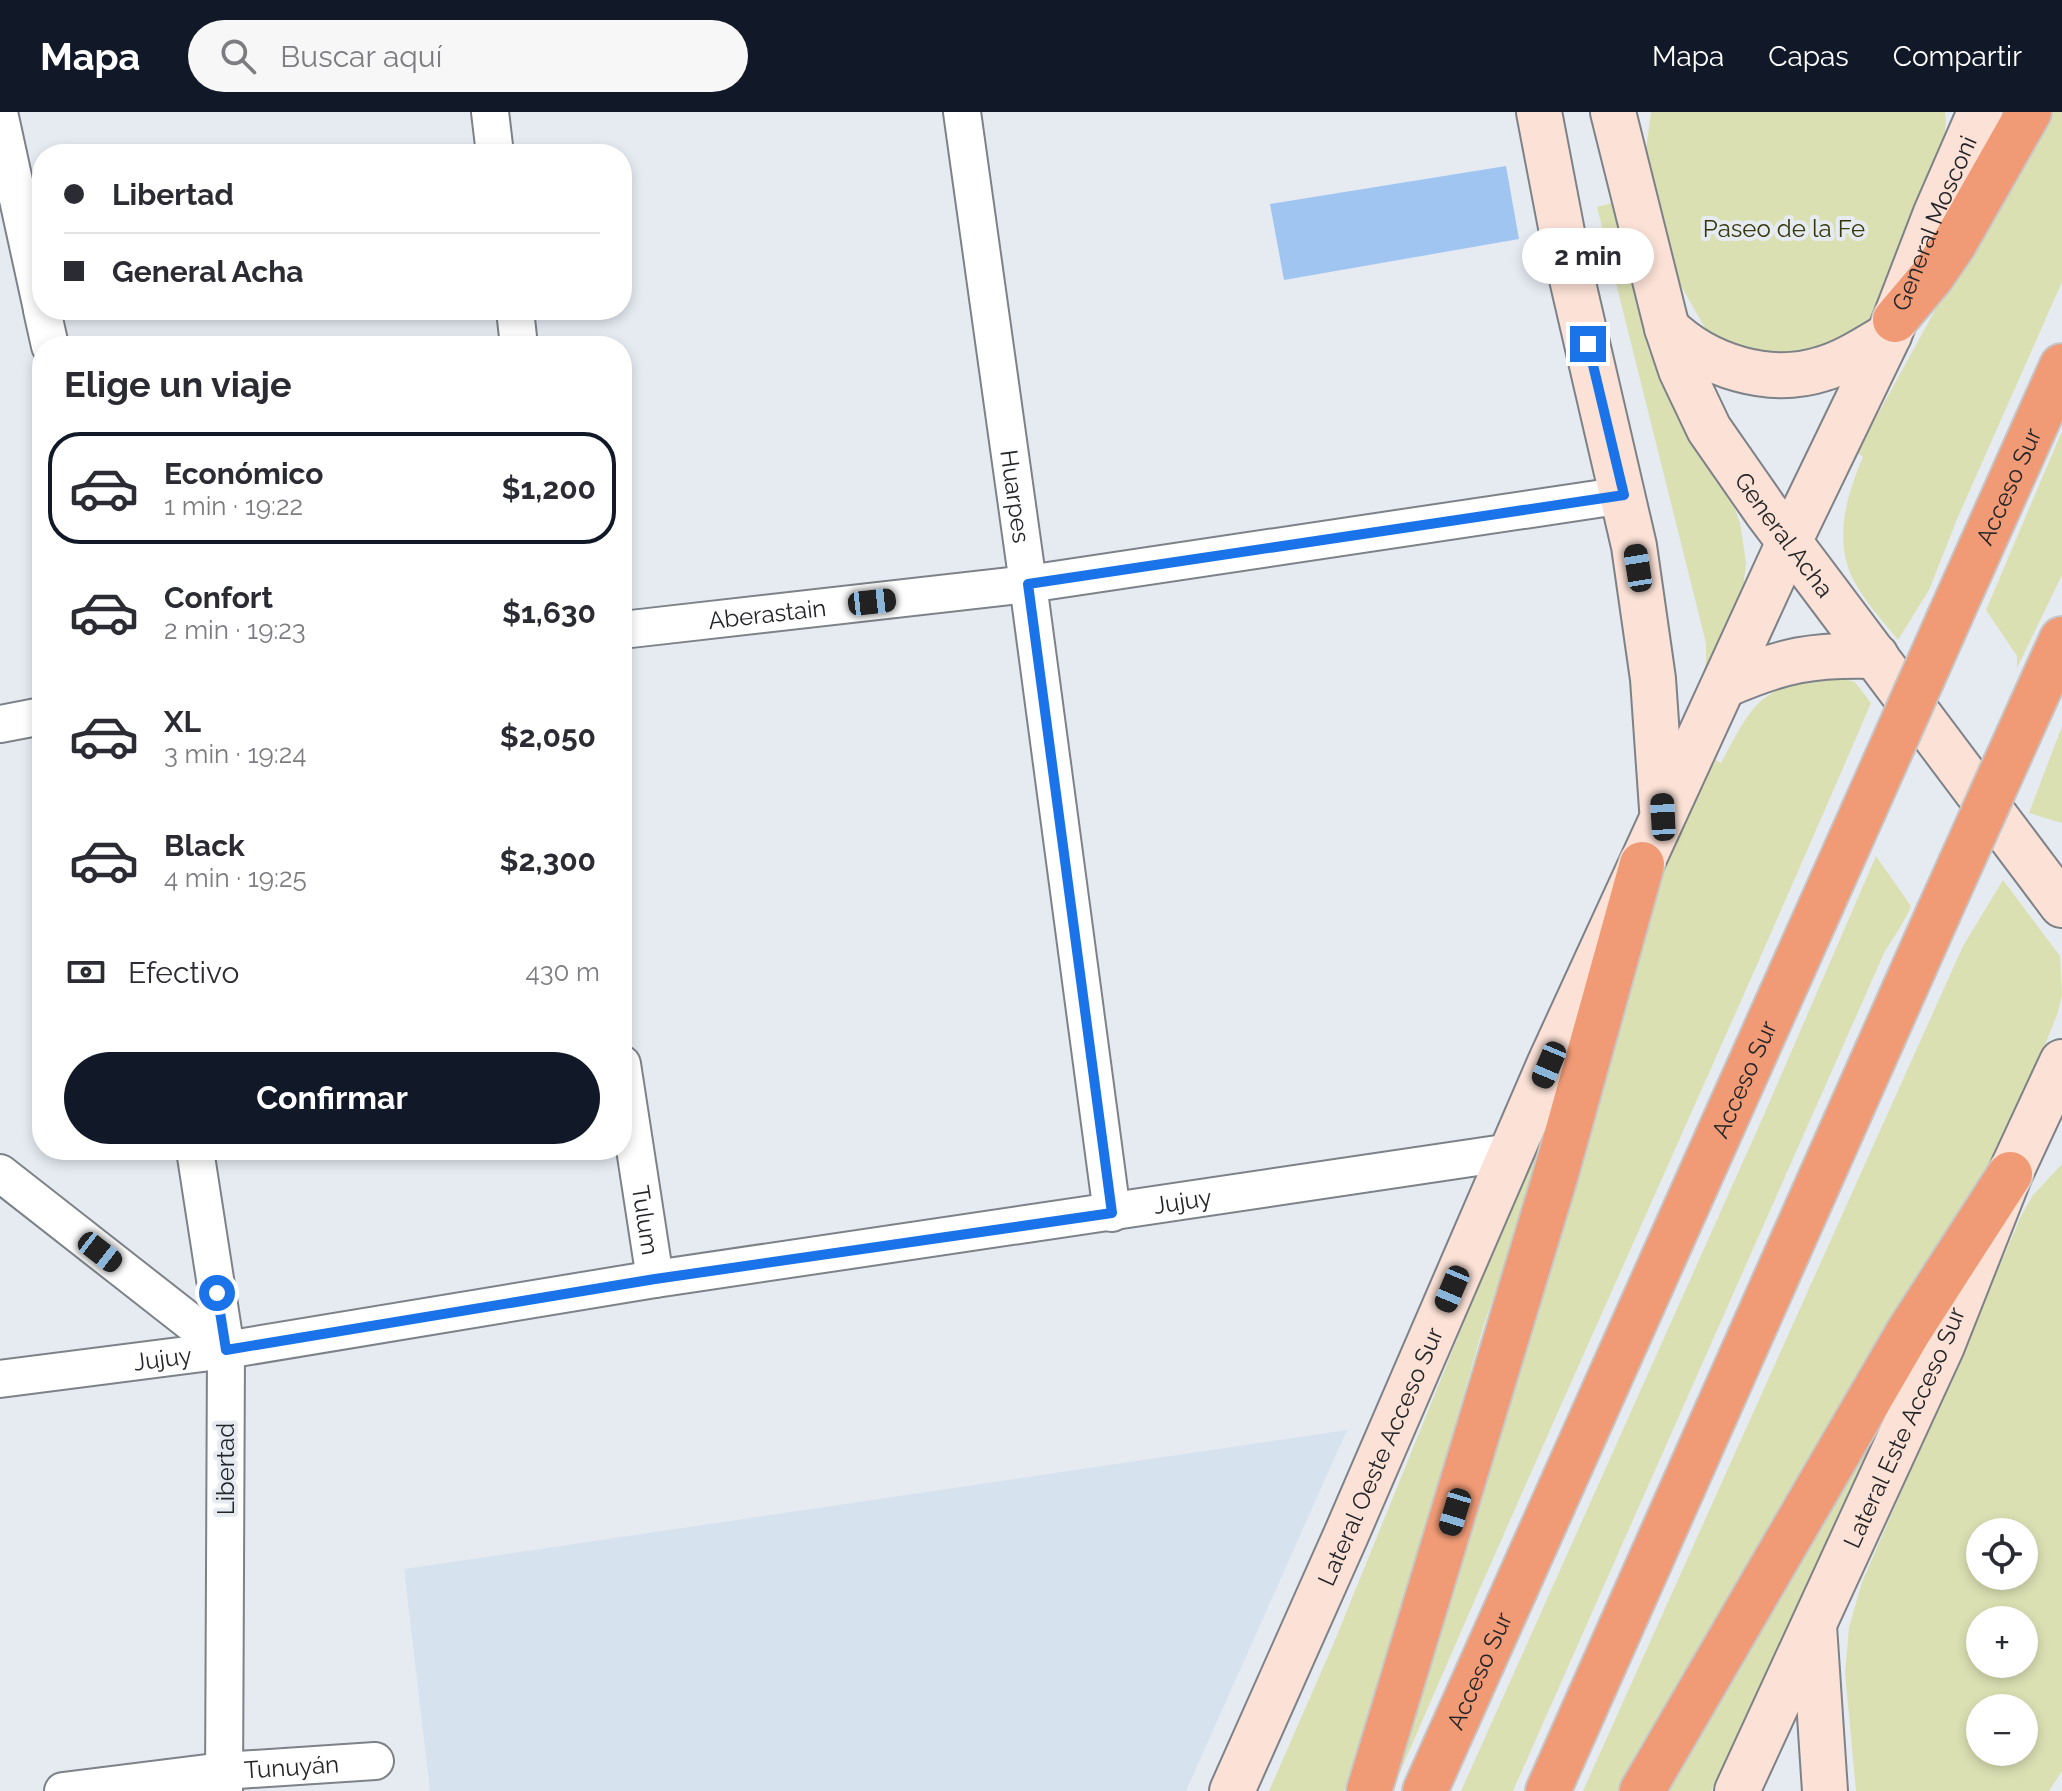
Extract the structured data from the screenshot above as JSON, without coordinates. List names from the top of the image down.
{
  "streets": {
    "highway": ["Acceso Sur"],
    "street": [
      "General Mosconi",
      "Huarpes",
      "General Acha",
      "Aberastain",
      "Jujuy",
      "Tulum",
      "Lateral Este Acceso Sur",
      "Lateral Oeste Acceso Sur",
      "Libertad",
      "Tunuyán"
    ]
  },
  "crossings": [
    ["General Mosconi", "Lateral Oeste Acceso Sur"],
    ["Huarpes", "Aberastain"],
    ["Huarpes", "Jujuy"],
    ["General Acha", "Lateral Oeste Acceso Sur"],
    ["Jujuy", "Tulum"],
    ["Jujuy", "Lateral Oeste Acceso Sur"],
    ["Jujuy", "Libertad"],
    ["Libertad", "Tunuyán"]
  ],
  "parks": ["Paseo de la Fe"],
  "page": {
    "header": "Mapa",
    "search": "Buscar aquí",
    "nav": ["Mapa", "Capas", "Compartir"],
    "banner": ["Libertad", "General Acha"],
    "bubble": "2 min",
    "heading": "Elige un viaje",
    "list": [
      {
        "name": "Económico",
        "note": "1 min · 19:22",
        "value": "$1,200"
      },
      {
        "name": "Confort",
        "note": "2 min · 19:23",
        "value": "$1,630"
      },
      {
        "name": "XL",
        "note": "3 min · 19:24",
        "value": "$2,050"
      },
      {
        "name": "Black",
        "note": "4 min · 19:25",
        "value": "$2,300"
      }
    ],
    "pay": ["Efectivo", "430 m"],
    "buttons": "Confirmar",
    "map_buttons": ["+", "−"]
  }
}
